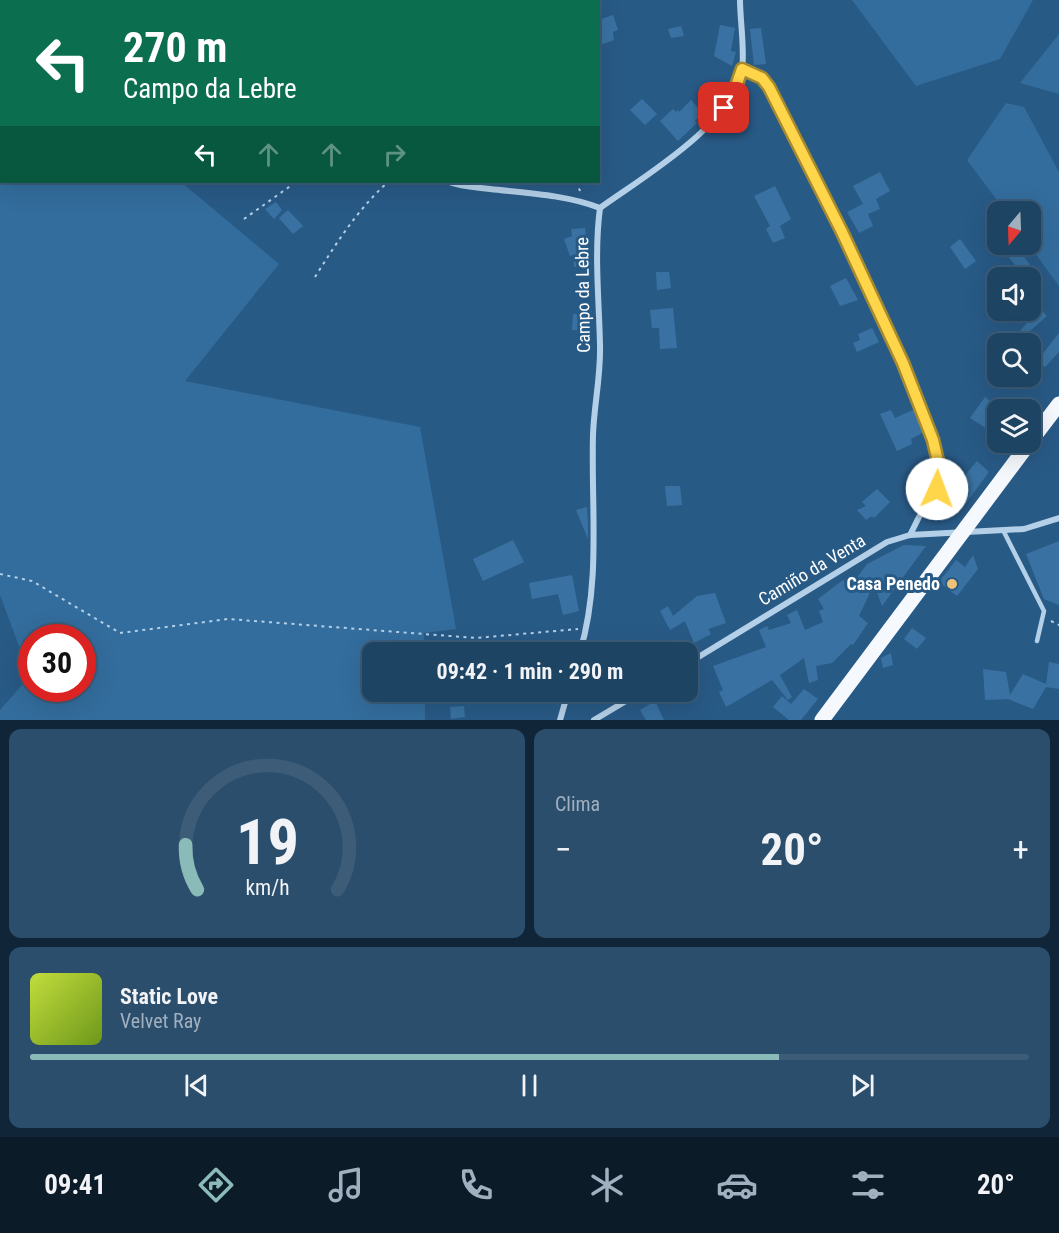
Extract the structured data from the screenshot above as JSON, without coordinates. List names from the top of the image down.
{
  "streets": {
    "street": ["Campo da Lebre", "Camiño da Venta"]
  },
  "places": ["Casa Penedo"],
  "north": "bottom",
  "page": {
    "turn": ["270 m", "Campo da Lebre"],
    "limit": "30",
    "trip": "09:42 · 1 min · 290 m",
    "tile": "Clima",
    "heat": ["−", "20°", "+"],
    "song": ["Static Love", "Velvet Ray"],
    "tabs": ["09:41", "20°"],
    "gauge": ["19", "km/h"]
  }
}
